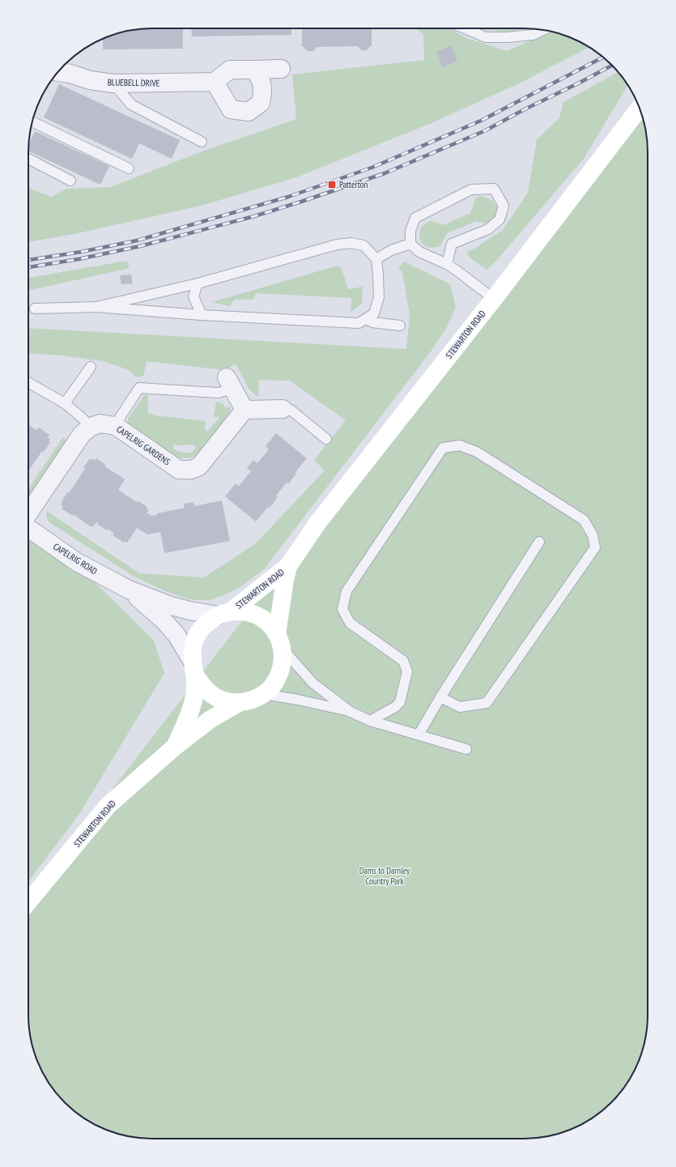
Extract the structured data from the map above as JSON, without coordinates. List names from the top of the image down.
{
  "streets": {
    "main road": ["STEWARTON ROAD"],
    "street": ["BLUEBELL DRIVE", "CAPELRIG GARDENS", "CAPELRIG ROAD"]
  },
  "crossings": [
    ["STEWARTON ROAD", "CAPELRIG ROAD"]
  ],
  "parks": ["Dams to Darnley Country Park"],
  "places": {
    "transit": ["Patterton"]
  }
}
